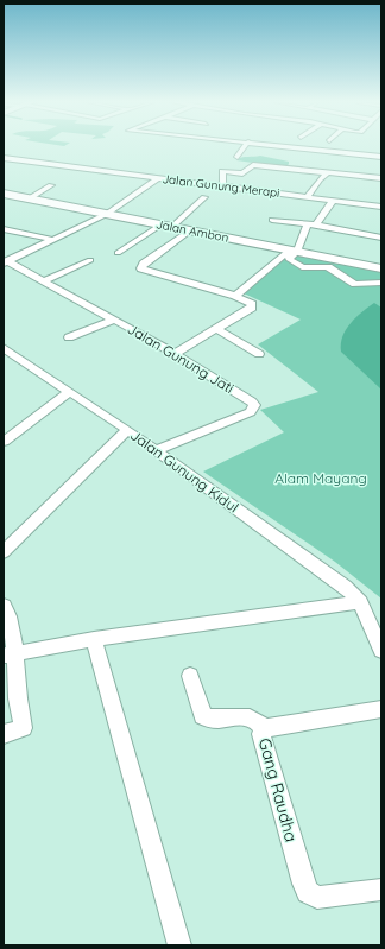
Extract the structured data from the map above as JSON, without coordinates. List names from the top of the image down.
{
  "streets": {
    "street": [
      "Jalan Gunung Merapi",
      "Jalan Ambon",
      "Jalan Gunung Jati",
      "Jalan Gunung Kidul",
      "Gang Raudha"
    ]
  },
  "crossings": [
    ["Jalan Gunung Jati", "Jalan Gunung Kidul"]
  ],
  "parks": ["Alam Mayang"]
}
